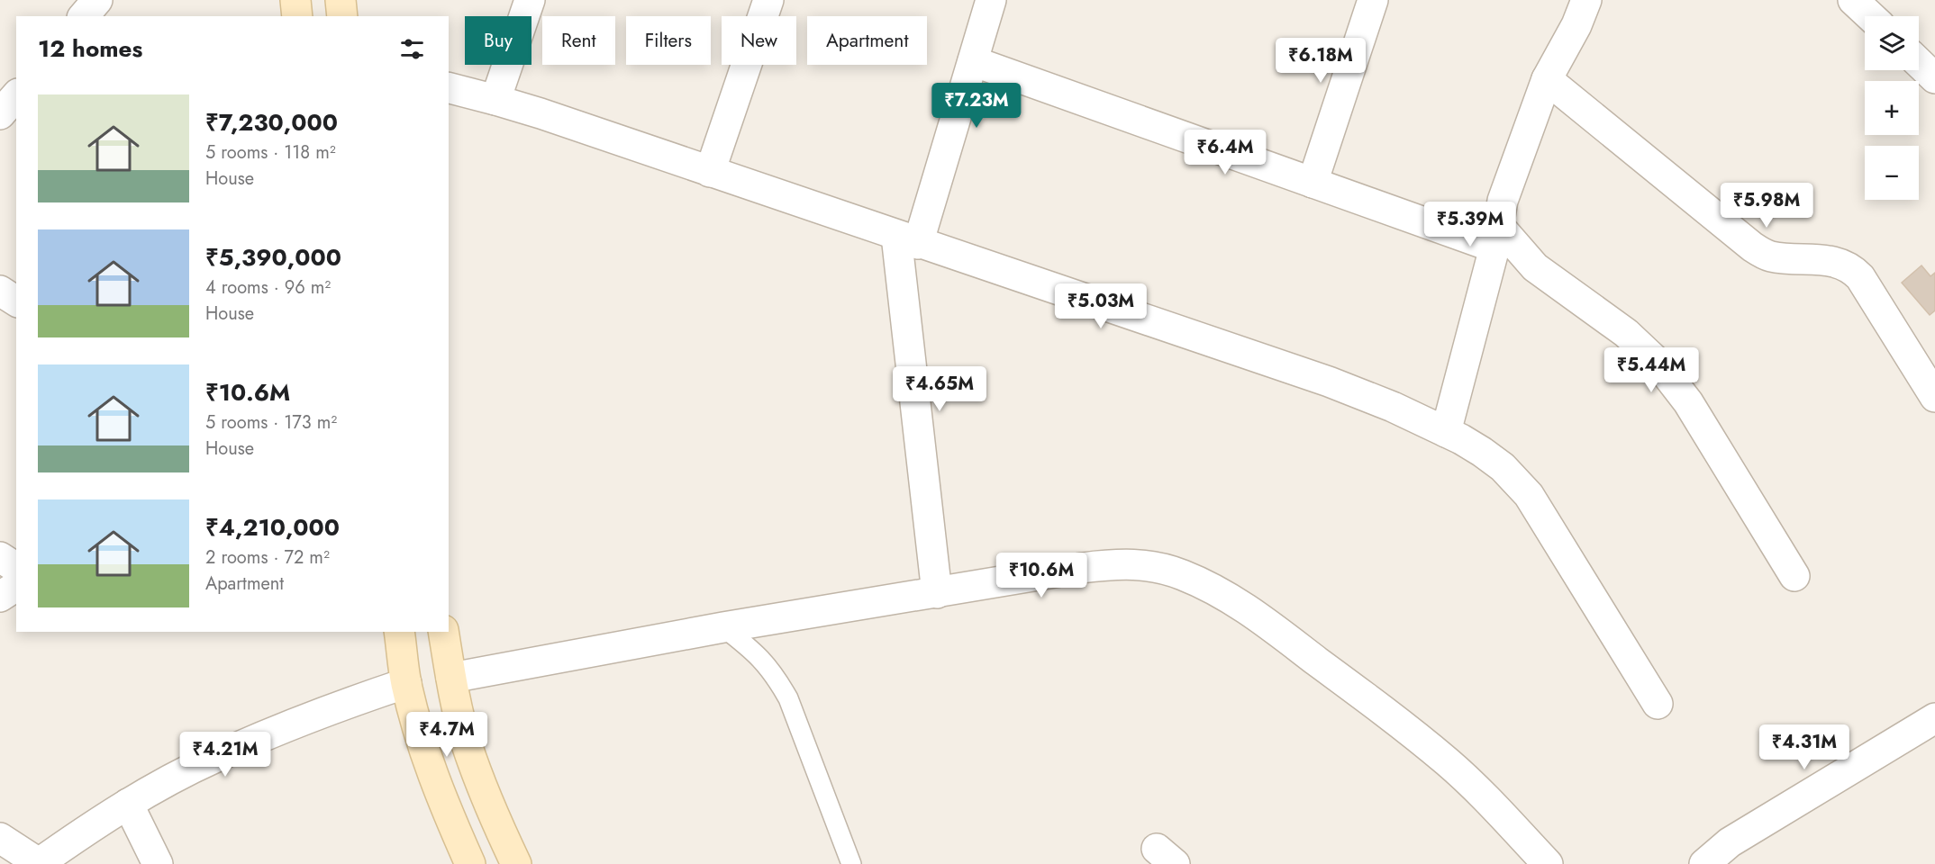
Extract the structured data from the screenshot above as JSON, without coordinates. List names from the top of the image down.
{
  "page": {
    "map_buttons": ["+", "−"],
    "chip": [
      "Buy",
      "Rent",
      "Filters",
      "New",
      "Apartment"
    ],
    "heading": "12 homes",
    "price": [
      "₹6.18M",
      "₹7.23M",
      "₹6.4M",
      "₹5.98M",
      "₹5.39M",
      "₹5.03M",
      "₹5.44M",
      "₹4.65M",
      "₹10.6M",
      "₹4.7M",
      "₹4.31M",
      "₹4.21M"
    ],
    "list": [
      {
        "name": "₹7,230,000",
        "note": "5 rooms · 118 m² · House"
      },
      {
        "name": "₹5,390,000",
        "note": "4 rooms · 96 m² · House"
      },
      {
        "name": "₹10.6M",
        "note": "5 rooms · 173 m² · House"
      },
      {
        "name": "₹4,210,000",
        "note": "2 rooms · 72 m² · Apartment"
      }
    ]
  }
}
